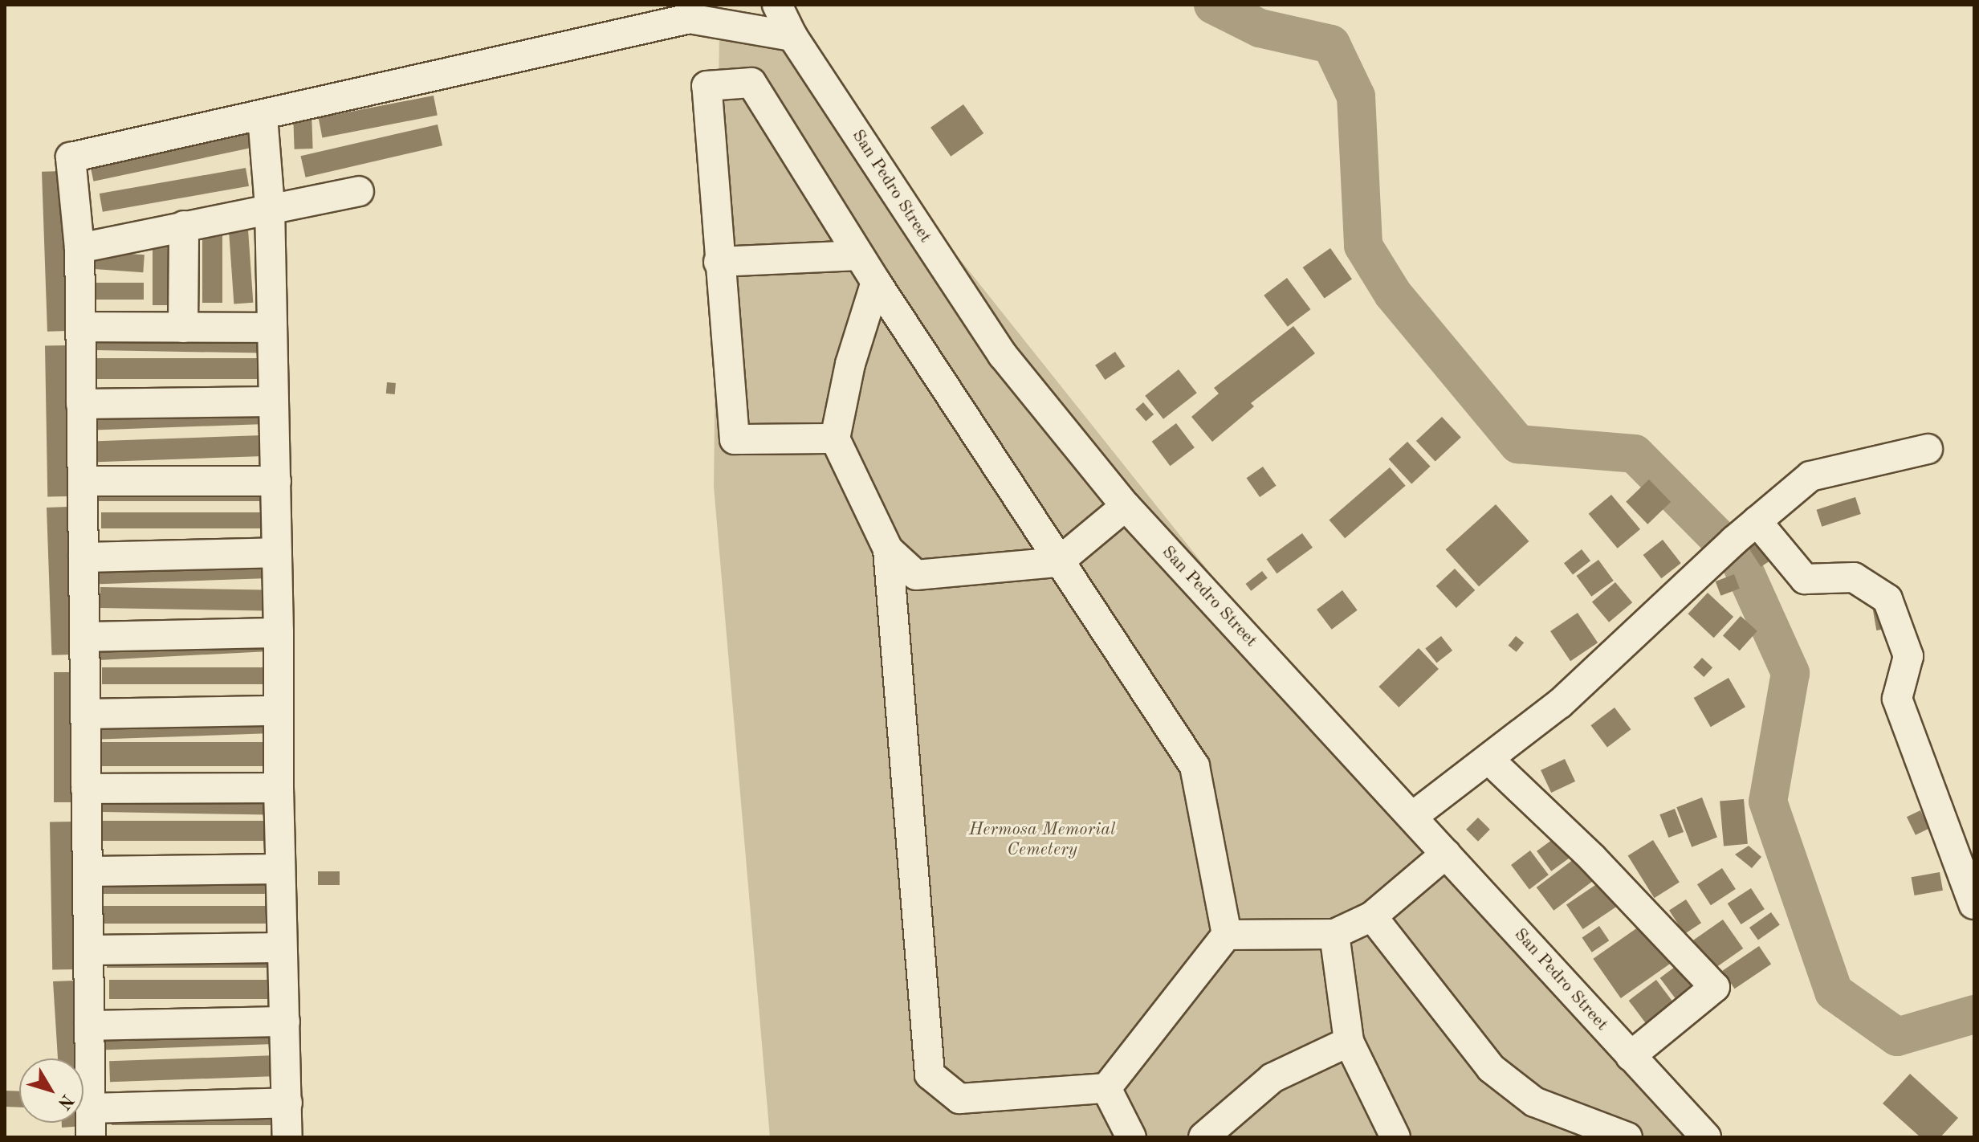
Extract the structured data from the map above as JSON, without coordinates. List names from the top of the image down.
{
  "streets": {
    "street": ["San Pedro Street"]
  },
  "parks": ["Hermosa Memorial Cemetery"],
  "north": "bottom right"
}
